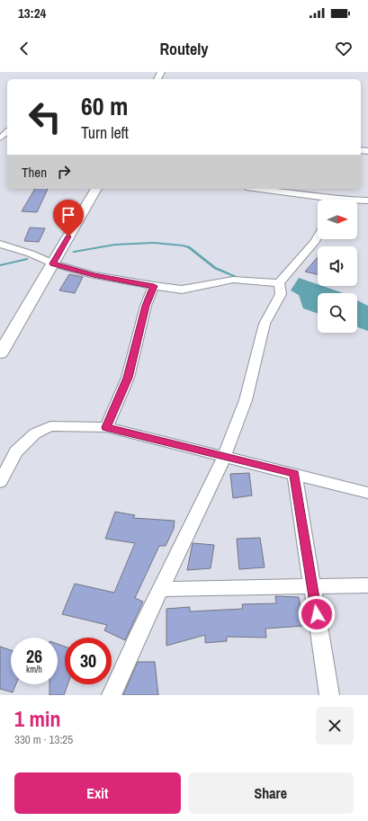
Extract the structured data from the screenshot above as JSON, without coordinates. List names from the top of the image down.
{
  "north": "right",
  "page": {
    "status": "13:24",
    "header": "Routely",
    "turn": ["60 m", "Turn left"],
    "then": "Then",
    "speed": "26 km/h",
    "limit": "30",
    "heading": ["1 min", "330 m · 13:25"],
    "buttons": ["Exit", "Share"]
  }
}
